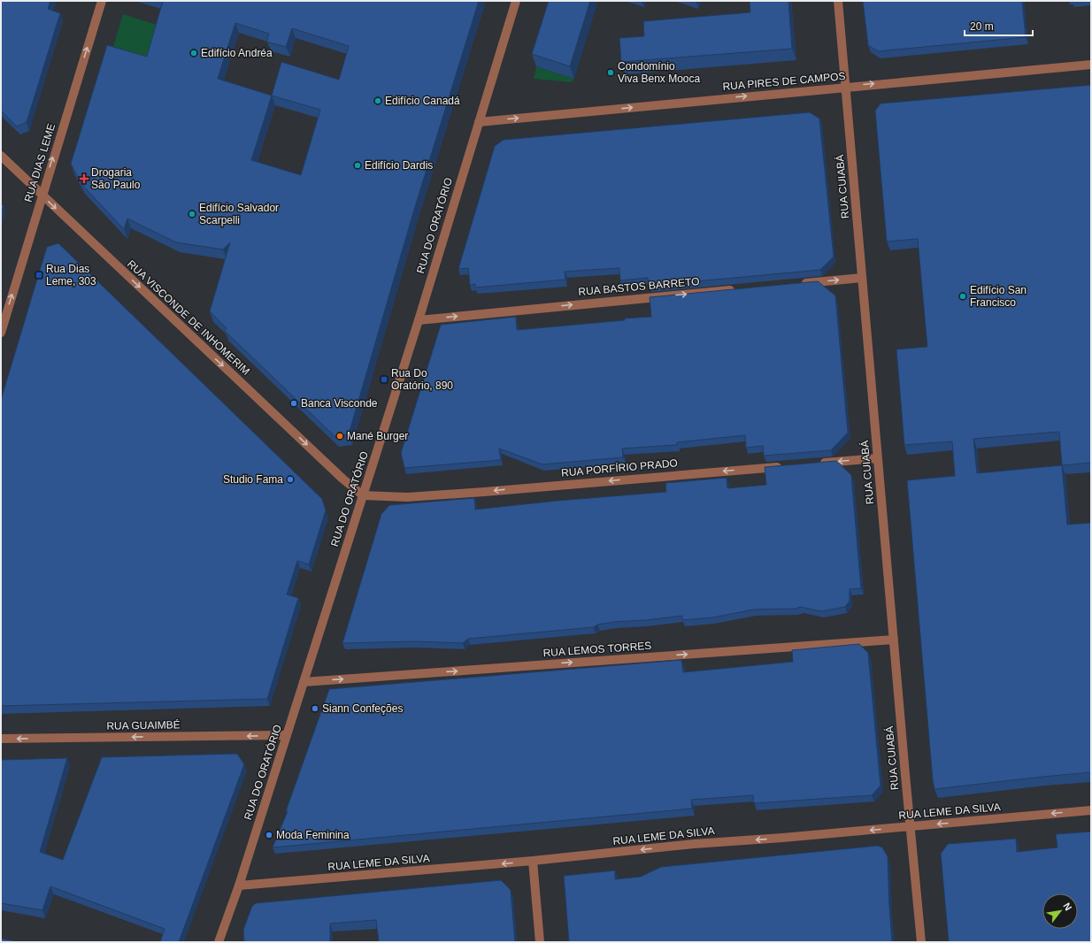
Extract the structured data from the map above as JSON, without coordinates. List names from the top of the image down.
{
  "streets": {
    "street": [
      "RUA PIRES DE CAMPOS",
      "RUA DIAS LEME",
      "RUA CUIABÁ",
      "RUA DO ORATÓRIO",
      "RUA BASTOS BARRETO",
      "RUA VISCONDE DE INHOMERIM",
      "RUA PORFÍRIO PRADO",
      "RUA LEMOS TORRES",
      "RUA GUAIMBÉ",
      "RUA LEME DA SILVA"
    ]
  },
  "crossings": [
    ["RUA PIRES DE CAMPOS", "RUA CUIABÁ"],
    ["RUA PIRES DE CAMPOS", "RUA DO ORATÓRIO"],
    ["RUA DIAS LEME", "RUA VISCONDE DE INHOMERIM"],
    ["RUA CUIABÁ", "RUA LEMOS TORRES"],
    ["RUA CUIABÁ", "RUA LEME DA SILVA"],
    ["RUA DO ORATÓRIO", "RUA BASTOS BARRETO"],
    ["RUA DO ORATÓRIO", "RUA VISCONDE DE INHOMERIM"],
    ["RUA DO ORATÓRIO", "RUA PORFÍRIO PRADO"],
    ["RUA DO ORATÓRIO", "RUA LEMOS TORRES"],
    ["RUA DO ORATÓRIO", "RUA GUAIMBÉ"],
    ["RUA DO ORATÓRIO", "RUA LEME DA SILVA"],
    ["RUA VISCONDE DE INHOMERIM", "RUA PORFÍRIO PRADO"]
  ],
  "one_way": [
    "RUA PIRES DE CAMPOS",
    "RUA DIAS LEME",
    "RUA BASTOS BARRETO",
    "RUA VISCONDE DE INHOMERIM",
    "RUA PORFÍRIO PRADO",
    "RUA LEMOS TORRES",
    "RUA GUAIMBÉ",
    "RUA LEME DA SILVA"
  ],
  "places": {
    "other": [
      "Edifício Andréa",
      "Condomínio Viva Benx Mooca",
      "Edifício Canadá",
      "Edifício Dardis",
      "Edifício Salvador Scarpelli",
      "Edifício San Francisco",
      "Banca Visconde",
      "Mané Burger",
      "Studio Fama",
      "Siann Confeções",
      "Moda Feminina"
    ],
    "health": ["Drogaria São Paulo"],
    "transit": ["Rua Dias Leme, 303", "Rua Do Oratório, 890"]
  },
  "scale_bar": "20 m",
  "north": "top right"
}
